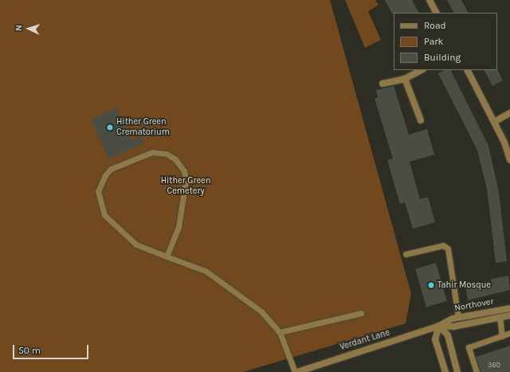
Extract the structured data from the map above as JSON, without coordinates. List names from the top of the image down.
{
  "streets": {
    "street": ["Northover", "Verdant Lane"]
  },
  "crossings": [
    ["Northover", "Verdant Lane"]
  ],
  "parks": ["Hither Green Cemetery"],
  "places": ["Hither Green Crematorium", "Tahir Mosque"],
  "house_numbers": ["360"],
  "legend": ["Road", "Park", "Building"],
  "scale_bar": "50 m",
  "north": "left"
}
